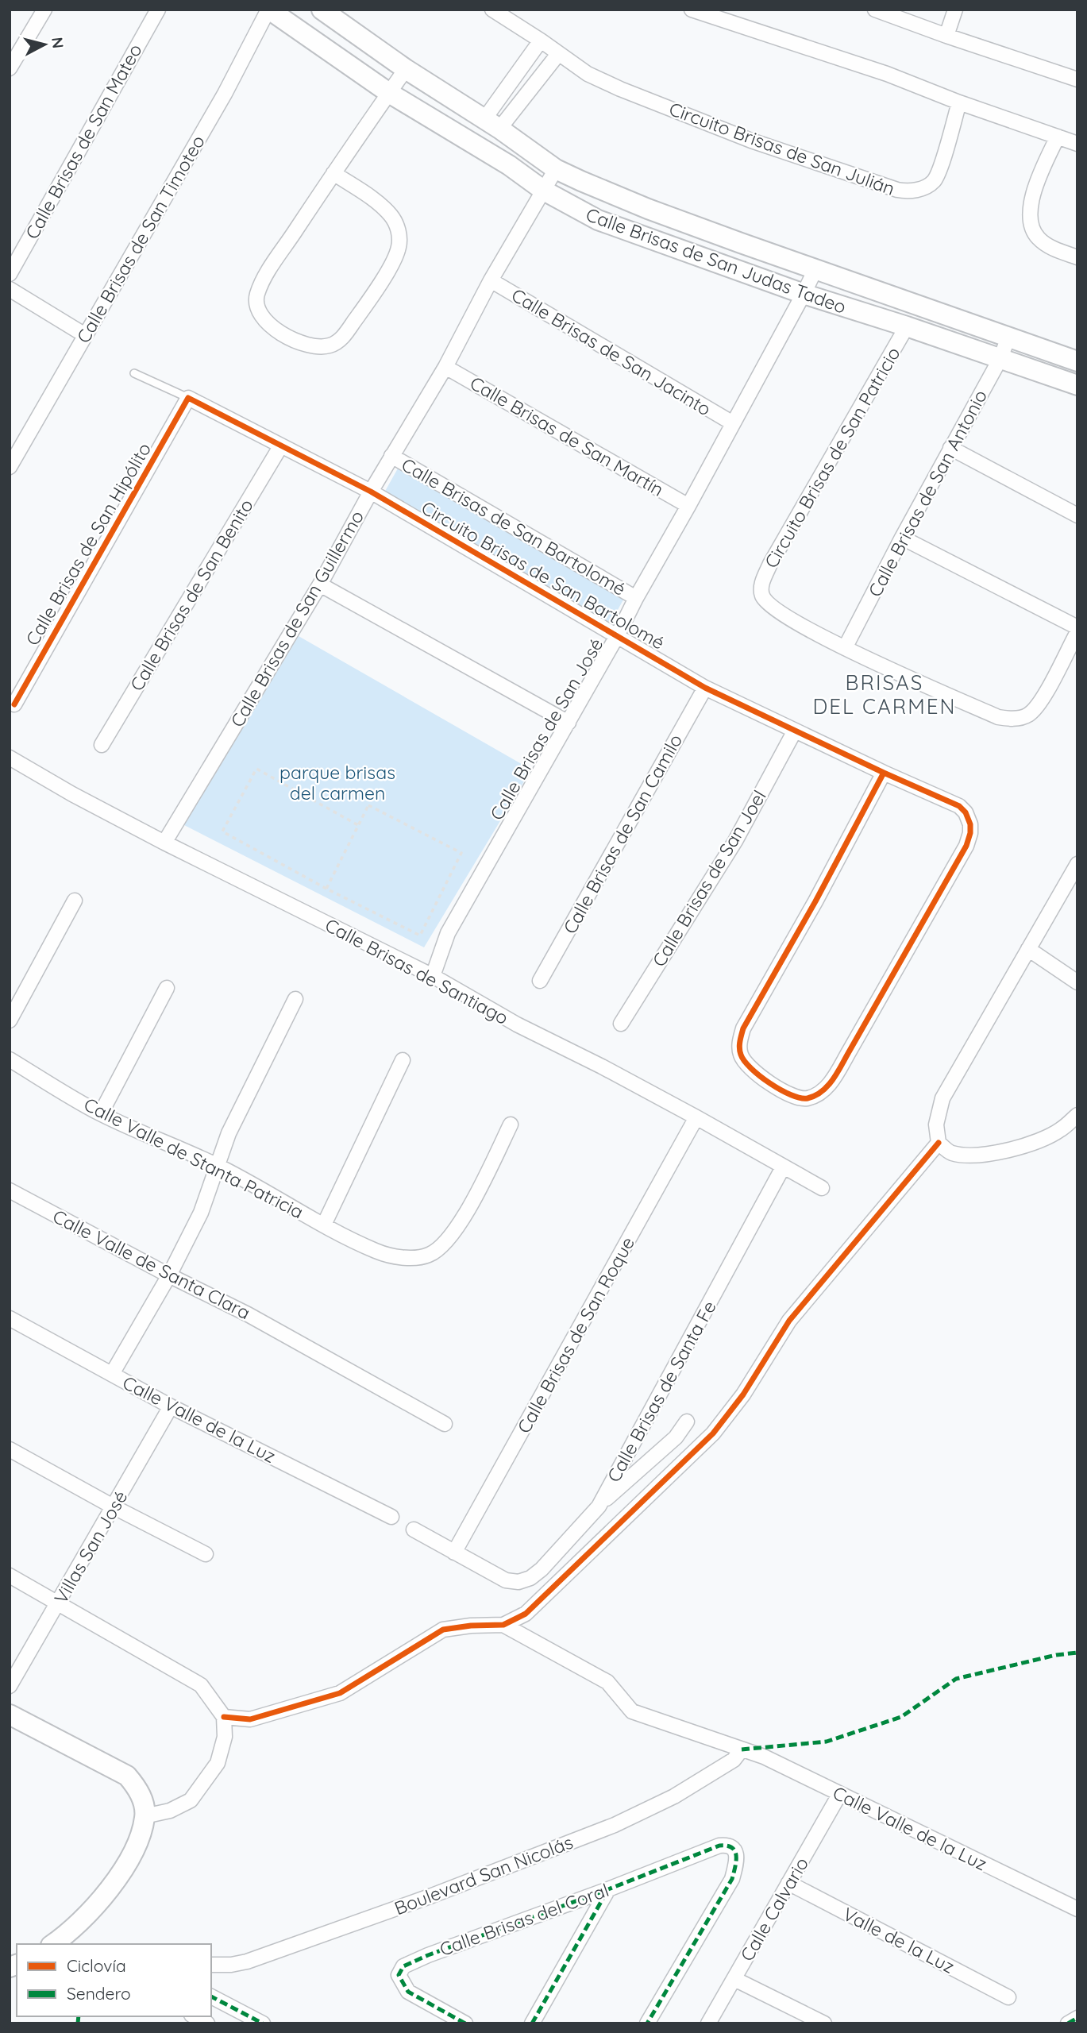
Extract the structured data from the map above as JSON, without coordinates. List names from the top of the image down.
{
  "streets": {
    "street": [
      "Calle Brisas de San Mateo",
      "Circuito Brisas de San Julián",
      "Calle Brisas de San Timoteo",
      "Calle Brisas de San Judas Tadeo",
      "Calle Brisas de San Jacinto",
      "Calle Brisas de San Martín",
      "Circuito Brisas de San Patricio",
      "Calle Brisas de San Antonio",
      "Calle Brisas de San Bartolomé",
      "Calle Brisas de San Hipólito",
      "Circuito Brisas de San Bartolomé",
      "Calle Brisas de San Benito",
      "Calle Brisas de San Guillermo",
      "Calle Brisas de San José",
      "Calle Brisas de San Camilo",
      "Calle Brisas de San Joel",
      "Calle Brisas de Santiago",
      "Calle Valle de Stanta Patricia",
      "Calle Valle de Santa Clara",
      "Calle Brisas de San Roque",
      "Calle Brisas de Santa Fe",
      "Calle Valle de la Luz",
      "Villas San José",
      "Boulevard San Nicolás",
      "Calle Calvario",
      "Calle Brisas del Coral",
      "Valle de la Luz"
    ]
  },
  "crossings": [
    ["Calle Brisas de San Timoteo", "Calle Brisas de San Judas Tadeo"],
    ["Calle Brisas de San Judas Tadeo", "Circuito Brisas de San Patricio"],
    ["Calle Brisas de San Judas Tadeo", "Calle Brisas de San Antonio"],
    ["Calle Brisas de San Judas Tadeo", "Calle Brisas de San Guillermo"],
    ["Calle Brisas de San Judas Tadeo", "Calle Brisas de San José"],
    ["Calle Brisas de San Jacinto", "Calle Brisas de San Guillermo"],
    ["Calle Brisas de San Jacinto", "Calle Brisas de San José"],
    ["Calle Brisas de San Martín", "Calle Brisas de San Guillermo"],
    ["Calle Brisas de San Martín", "Calle Brisas de San José"],
    ["Circuito Brisas de San Patricio", "Calle Brisas de San Antonio"],
    ["Calle Brisas de San Bartolomé", "Calle Brisas de San Guillermo"],
    ["Calle Brisas de San Bartolomé", "Calle Brisas de San José"],
    ["Calle Brisas de San Hipólito", "Circuito Brisas de San Bartolomé"],
    ["Circuito Brisas de San Bartolomé", "Calle Brisas de San Benito"],
    ["Circuito Brisas de San Bartolomé", "Calle Brisas de San Guillermo"],
    ["Circuito Brisas de San Bartolomé", "Calle Brisas de San José"],
    ["Circuito Brisas de San Bartolomé", "Calle Brisas de San Camilo"],
    ["Circuito Brisas de San Bartolomé", "Calle Brisas de San Joel"],
    ["Calle Brisas de San Guillermo", "Calle Brisas de Santiago"],
    ["Calle Brisas de San José", "Calle Brisas de Santiago"],
    ["Calle Brisas de Santiago", "Calle Brisas de San Roque"],
    ["Calle Brisas de Santiago", "Calle Brisas de Santa Fe"],
    ["Calle Brisas de San Roque", "Calle Brisas de Santa Fe"],
    ["Calle Valle de la Luz", "Villas San José"],
    ["Calle Valle de la Luz", "Boulevard San Nicolás"],
    ["Calle Valle de la Luz", "Calle Calvario"],
    ["Calle Calvario", "Valle de la Luz"]
  ],
  "districts": ["BRISAS DEL CARMEN"],
  "parks": ["parque brisas del carmen"],
  "legend": ["Ciclovía", "Sendero"],
  "north": "right"
}
